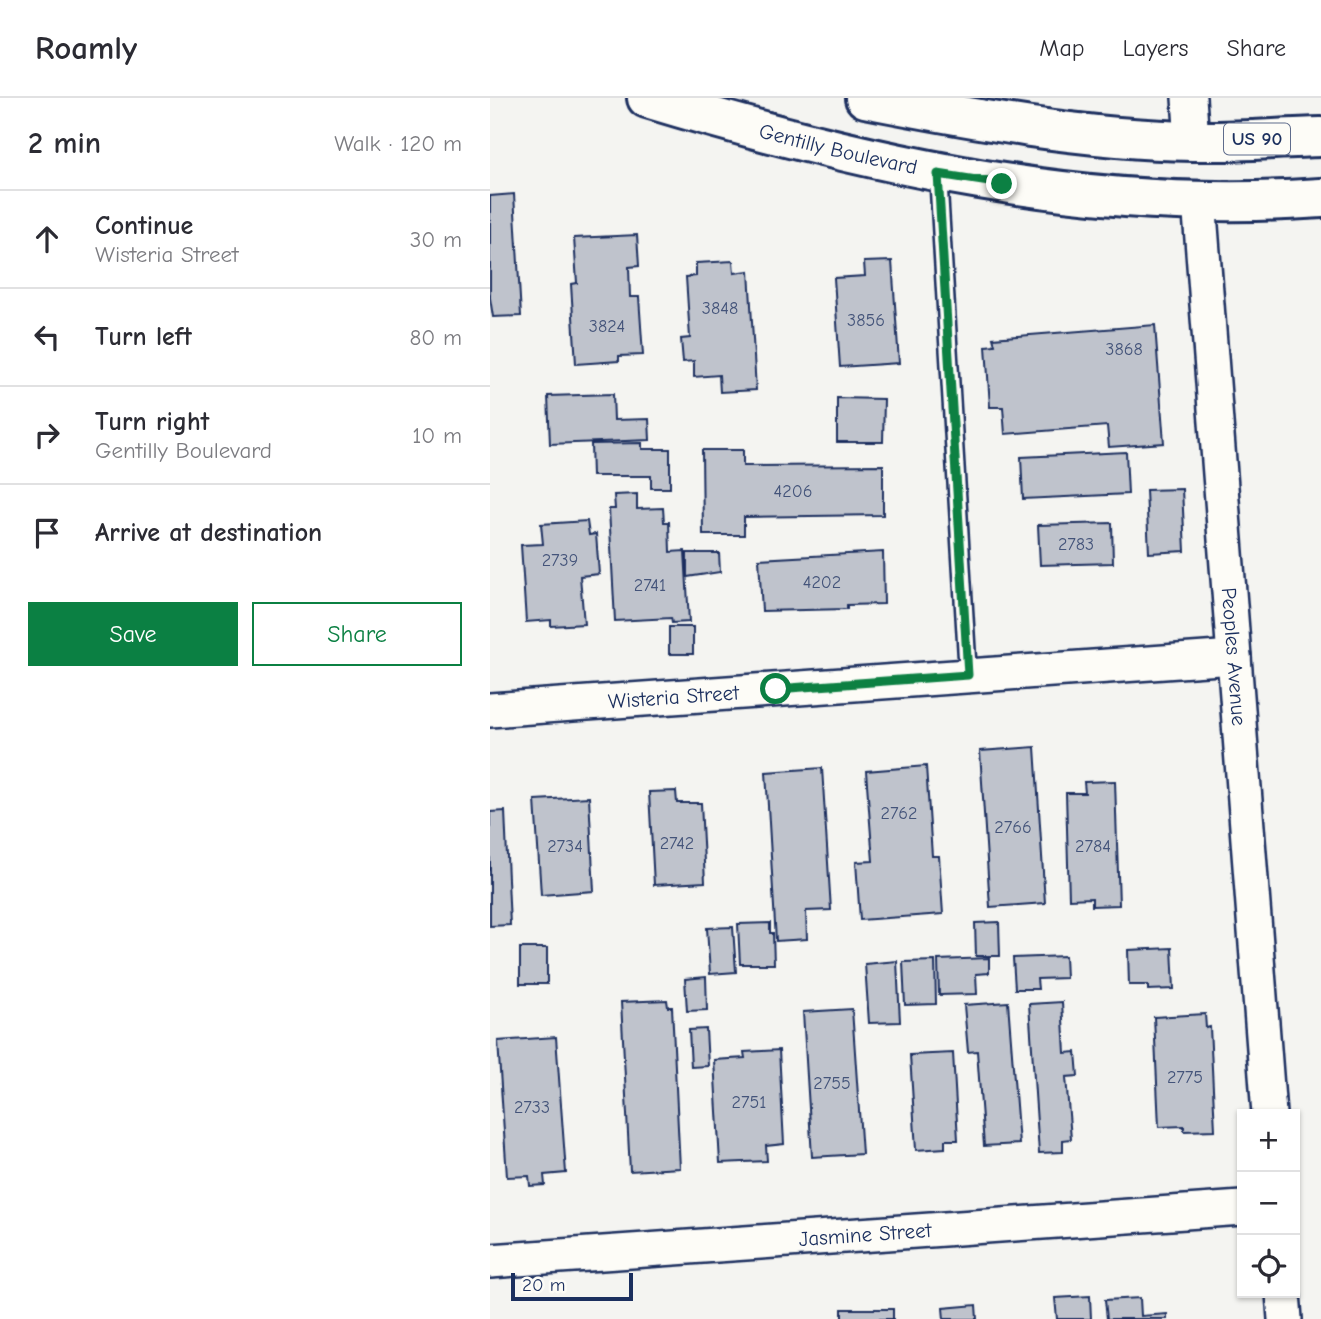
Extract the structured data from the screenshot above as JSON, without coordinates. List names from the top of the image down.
{
  "streets": {
    "main road": ["US 90", "Gentilly Boulevard"],
    "street": ["Peoples Avenue", "Wisteria Street", "Jasmine Street"]
  },
  "crossings": [
    ["Gentilly Boulevard", "Peoples Avenue"],
    ["Peoples Avenue", "Wisteria Street"]
  ],
  "house_numbers": [
    "3848",
    "3856",
    "3824",
    "3868",
    "4206",
    "2783",
    "2739",
    "4202",
    "2741",
    "2762",
    "2766",
    "2742",
    "2734",
    "2784",
    "2775",
    "2755",
    "2751",
    "2733"
  ],
  "scale_bar": "20 m",
  "page": {
    "header": "Roamly",
    "nav": ["Map", "Layers", "Share"],
    "heading": ["2 min", "Walk · 120 m"],
    "list": [
      ["Continue", "Wisteria Street", "30 m"],
      ["Turn left", "80 m"],
      ["Turn right", "Gentilly Boulevard", "10 m"],
      "Arrive at destination"
    ],
    "buttons": ["Save", "Share"],
    "map_buttons": ["+", "−"],
    "scale": "20 m"
  }
}
